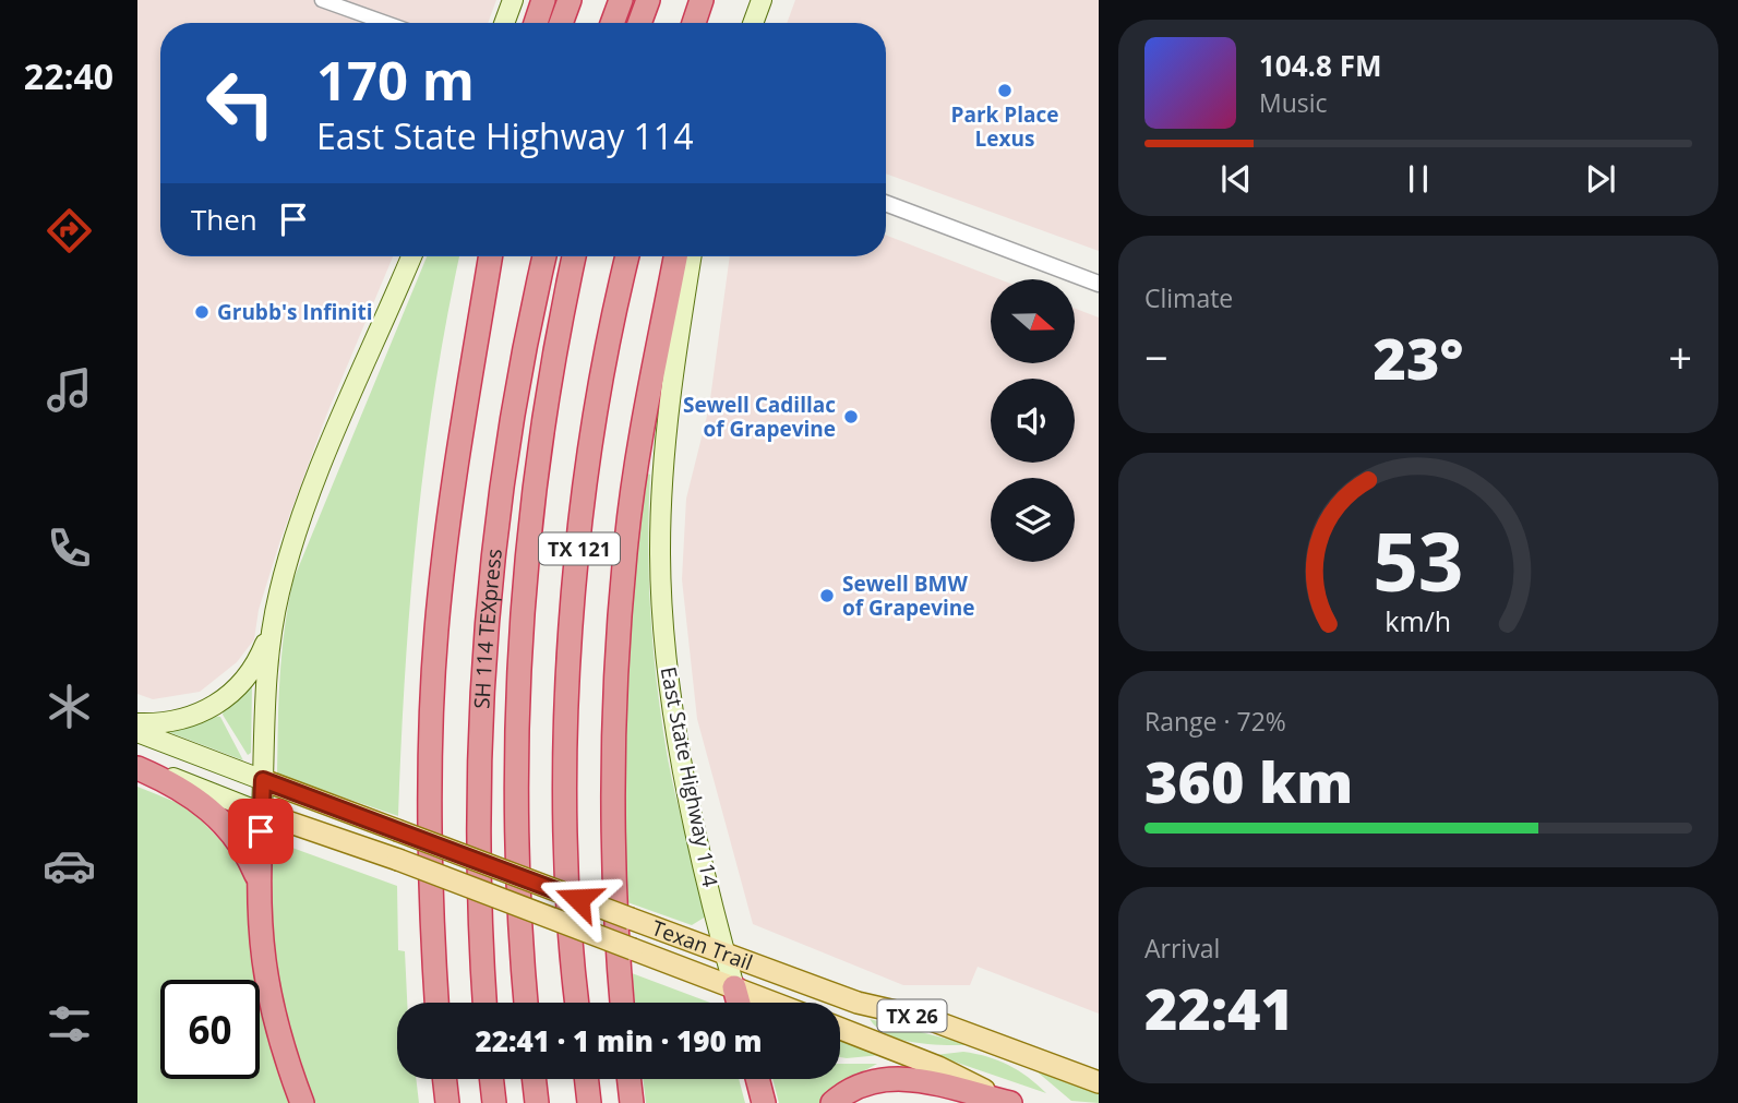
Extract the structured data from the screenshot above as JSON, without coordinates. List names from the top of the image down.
{
  "streets": {
    "highway": ["TX 121", "SH 114 TEXpress"],
    "main road": ["East State Highway 114", "Texan Trail", "TX 26"]
  },
  "crossings": [
    ["East State Highway 114", "Texan Trail"]
  ],
  "places": [
    "Park Place Lexus",
    "Grubb's Infiniti",
    "Sewell Cadillac of Grapevine",
    "Sewell BMW of Grapevine"
  ],
  "north": "right",
  "page": {
    "tabs": "22:40",
    "turn": ["170 m", "East State Highway 114"],
    "song": ["104.8 FM", "Music"],
    "then": "Then",
    "tile": [
      "Climate",
      ["Range · 72%", "360 km"],
      ["Arrival", "22:41"]
    ],
    "heat": ["−", "23°", "+"],
    "limit": "60",
    "trip": "22:41 · 1 min · 190 m",
    "gauge": ["53", "km/h"]
  }
}
